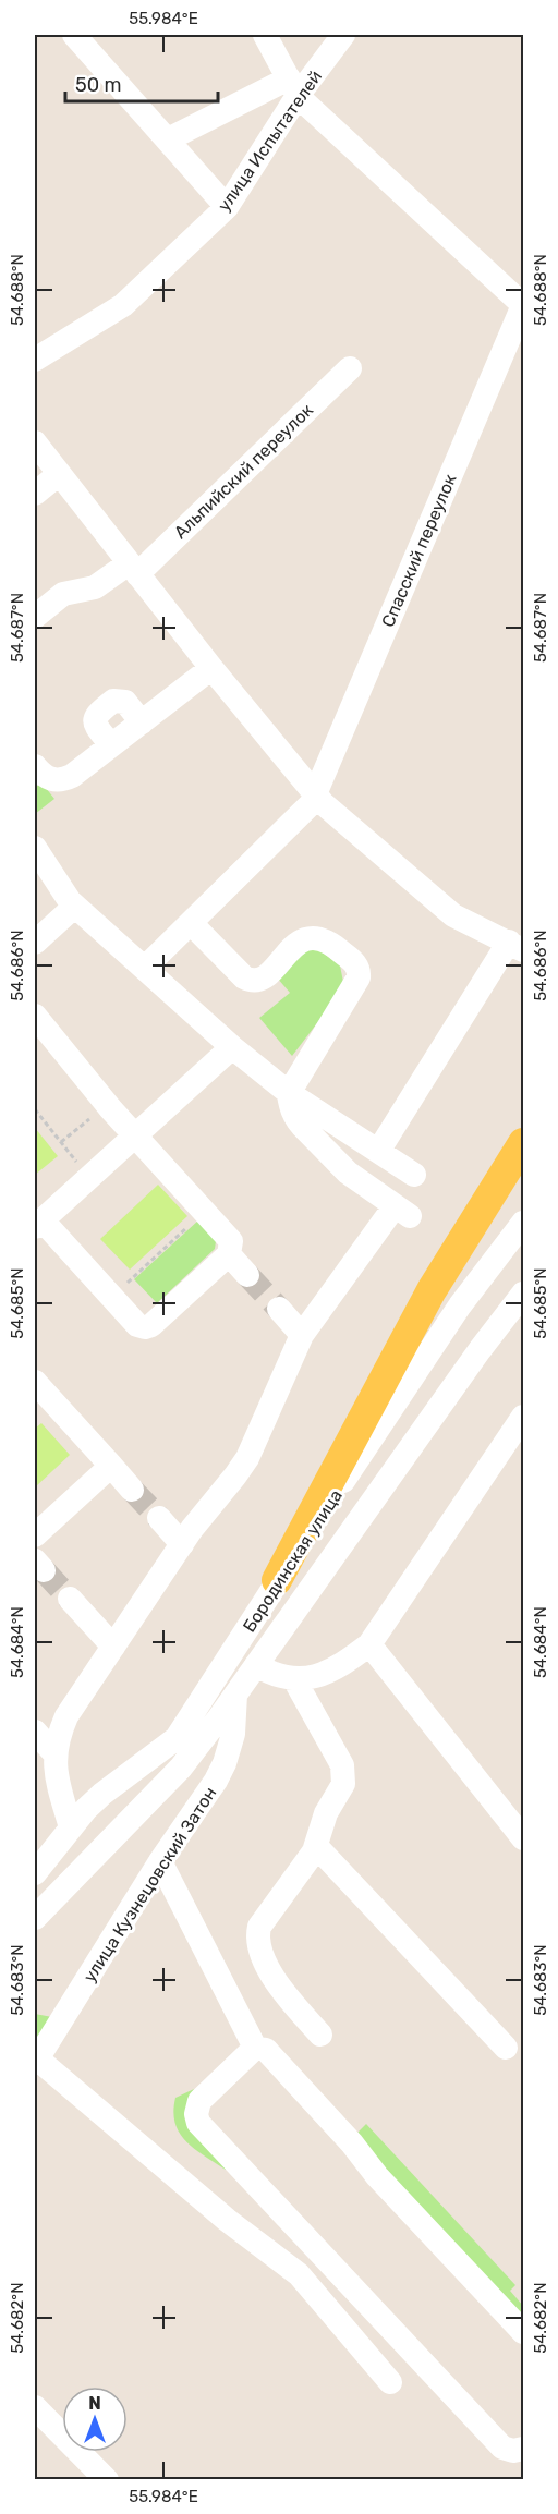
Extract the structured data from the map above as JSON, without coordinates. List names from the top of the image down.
{
  "streets": {
    "street": [
      "улица Испытателей",
      "Альпийский переулок",
      "Спасский переулок",
      "Бородинская улица",
      "улица Кузнецовский Затон"
    ]
  },
  "scale_bar": "50 m",
  "north": "top",
  "coordinates": [
    "55.984°E",
    "54.688°N",
    "54.687°N",
    "54.686°N",
    "54.685°N",
    "54.684°N",
    "54.683°N",
    "54.682°N"
  ]
}
